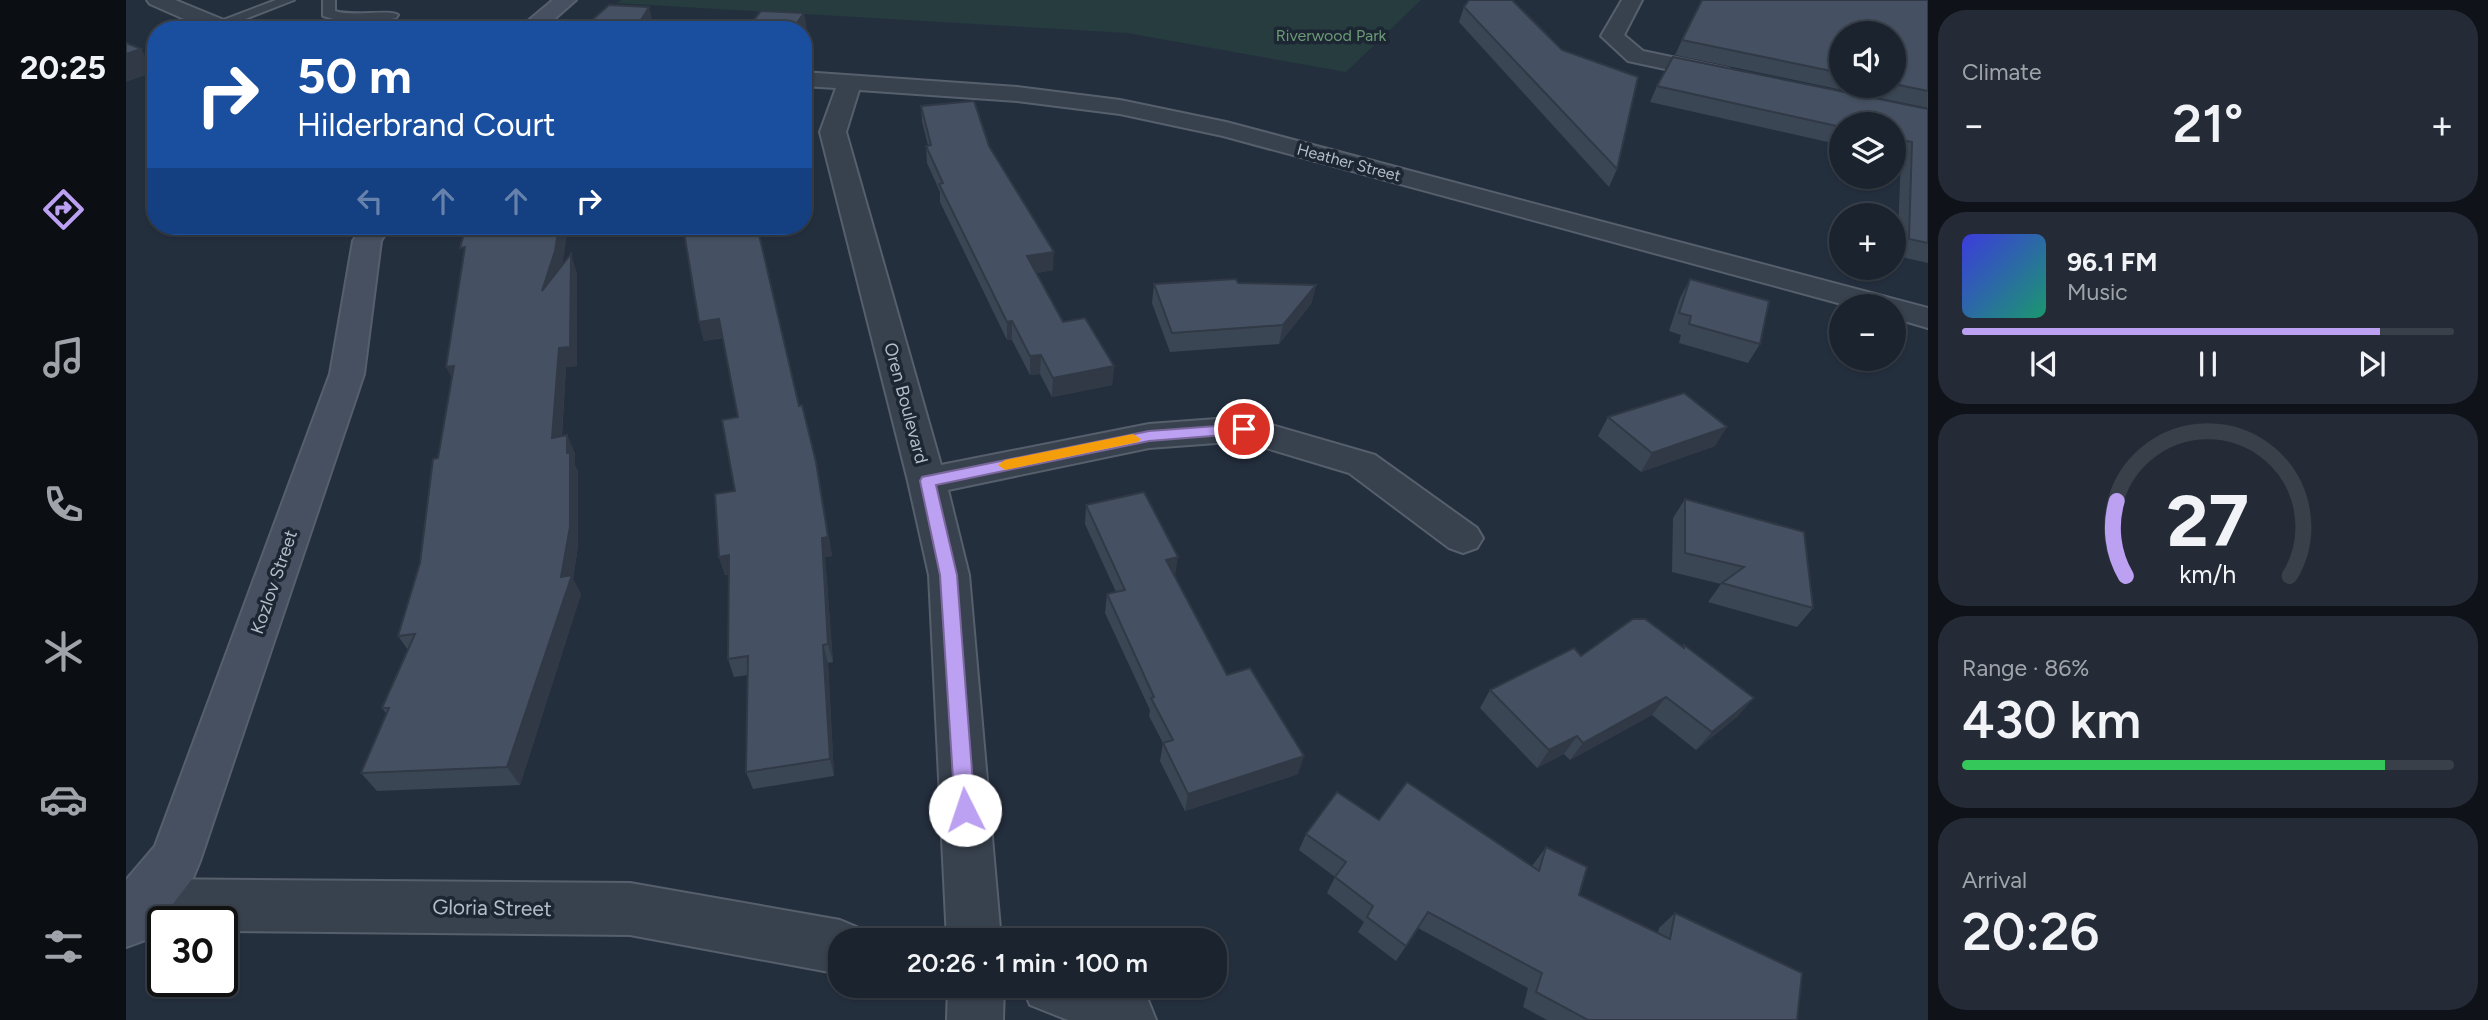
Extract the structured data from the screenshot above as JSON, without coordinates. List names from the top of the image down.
{
  "streets": {
    "street": [
      "Heather Street",
      "Oren Boulevard",
      "Kozlov Street",
      "Gloria Street"
    ]
  },
  "crossings": [
    ["Heather Street", "Oren Boulevard"],
    ["Kozlov Street", "Gloria Street"]
  ],
  "parks": ["Riverwood Park"],
  "page": {
    "tabs": "20:25",
    "tile": [
      "Climate",
      ["Range · 86%", "430 km"],
      ["Arrival", "20:26"]
    ],
    "map_buttons": ["+", "−"],
    "turn": ["50 m", "Hilderbrand Court"],
    "heat": ["−", "21°", "+"],
    "song": ["96.1 FM", "Music"],
    "limit": "30",
    "trip": "20:26 · 1 min · 100 m",
    "gauge": ["27", "km/h"]
  }
}
